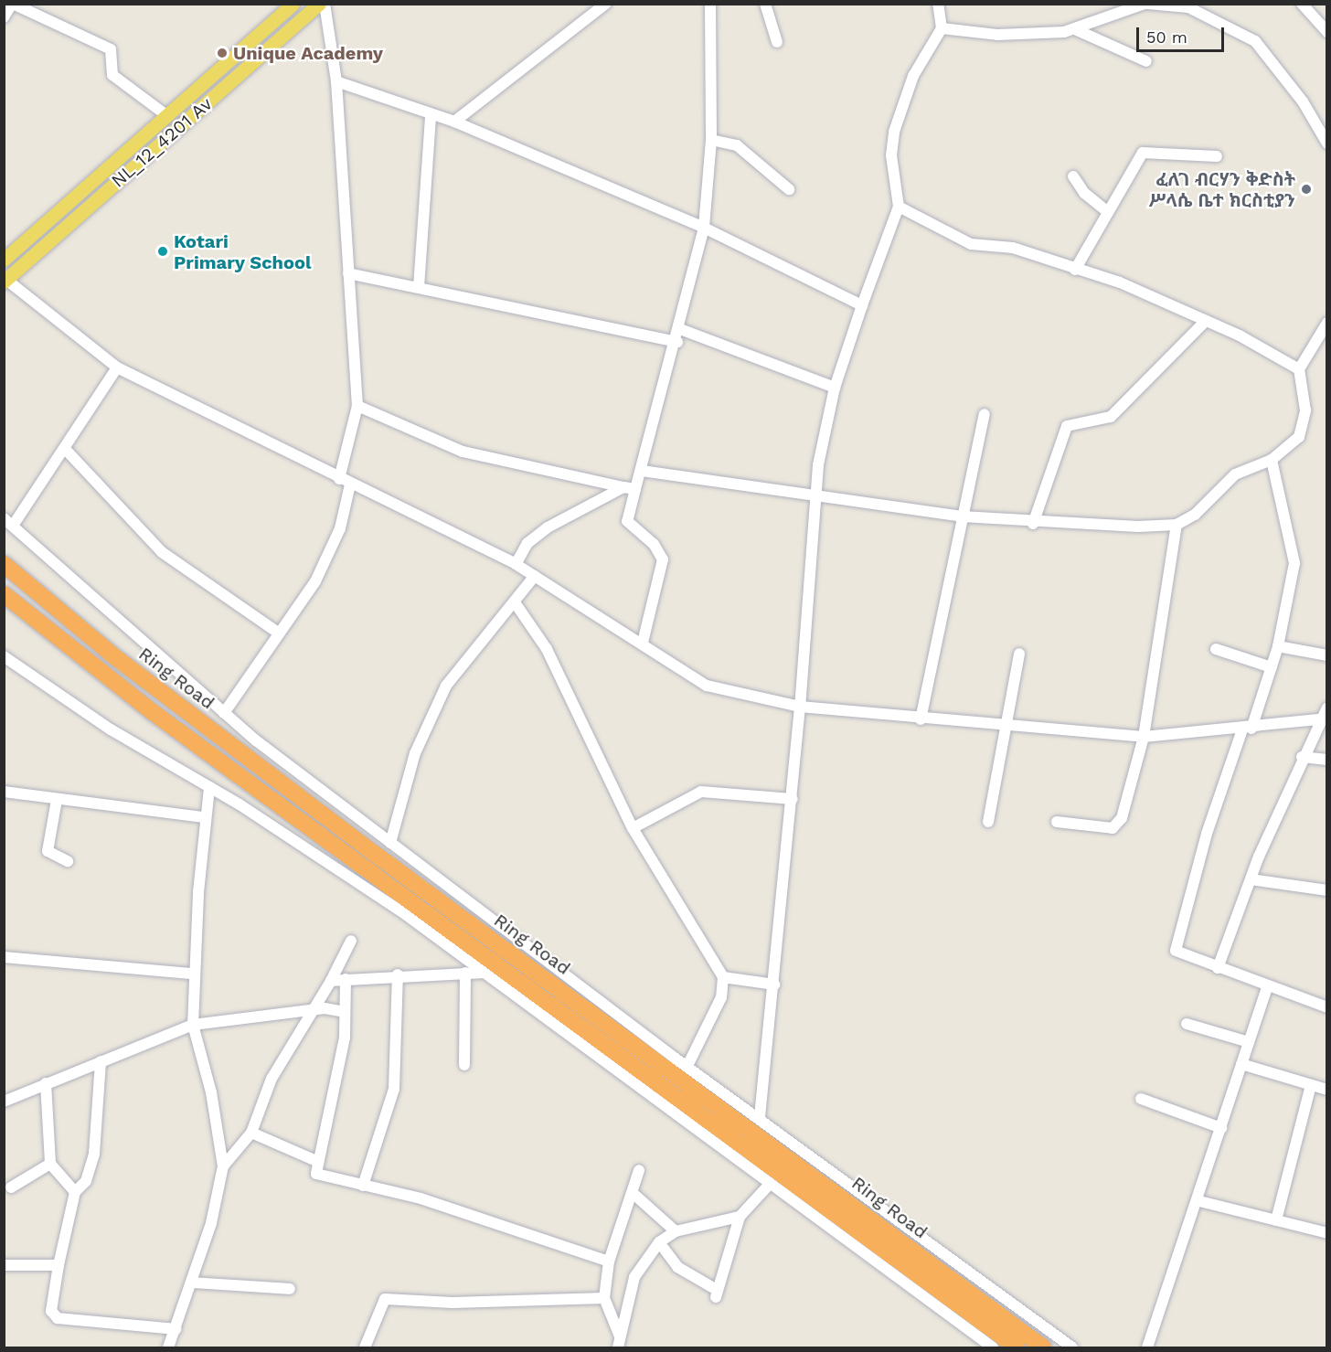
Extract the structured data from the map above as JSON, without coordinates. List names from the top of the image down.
{
  "streets": {
    "highway": ["Ring Road"],
    "main road": ["NL_12_4201 Av"]
  },
  "places": ["Unique Academy", "ፈለገ ብርሃን ቅድስት ሥላሴ ቤተ ክርስቲያን", "Kotari Primary School"],
  "scale_bar": "50 m"
}
